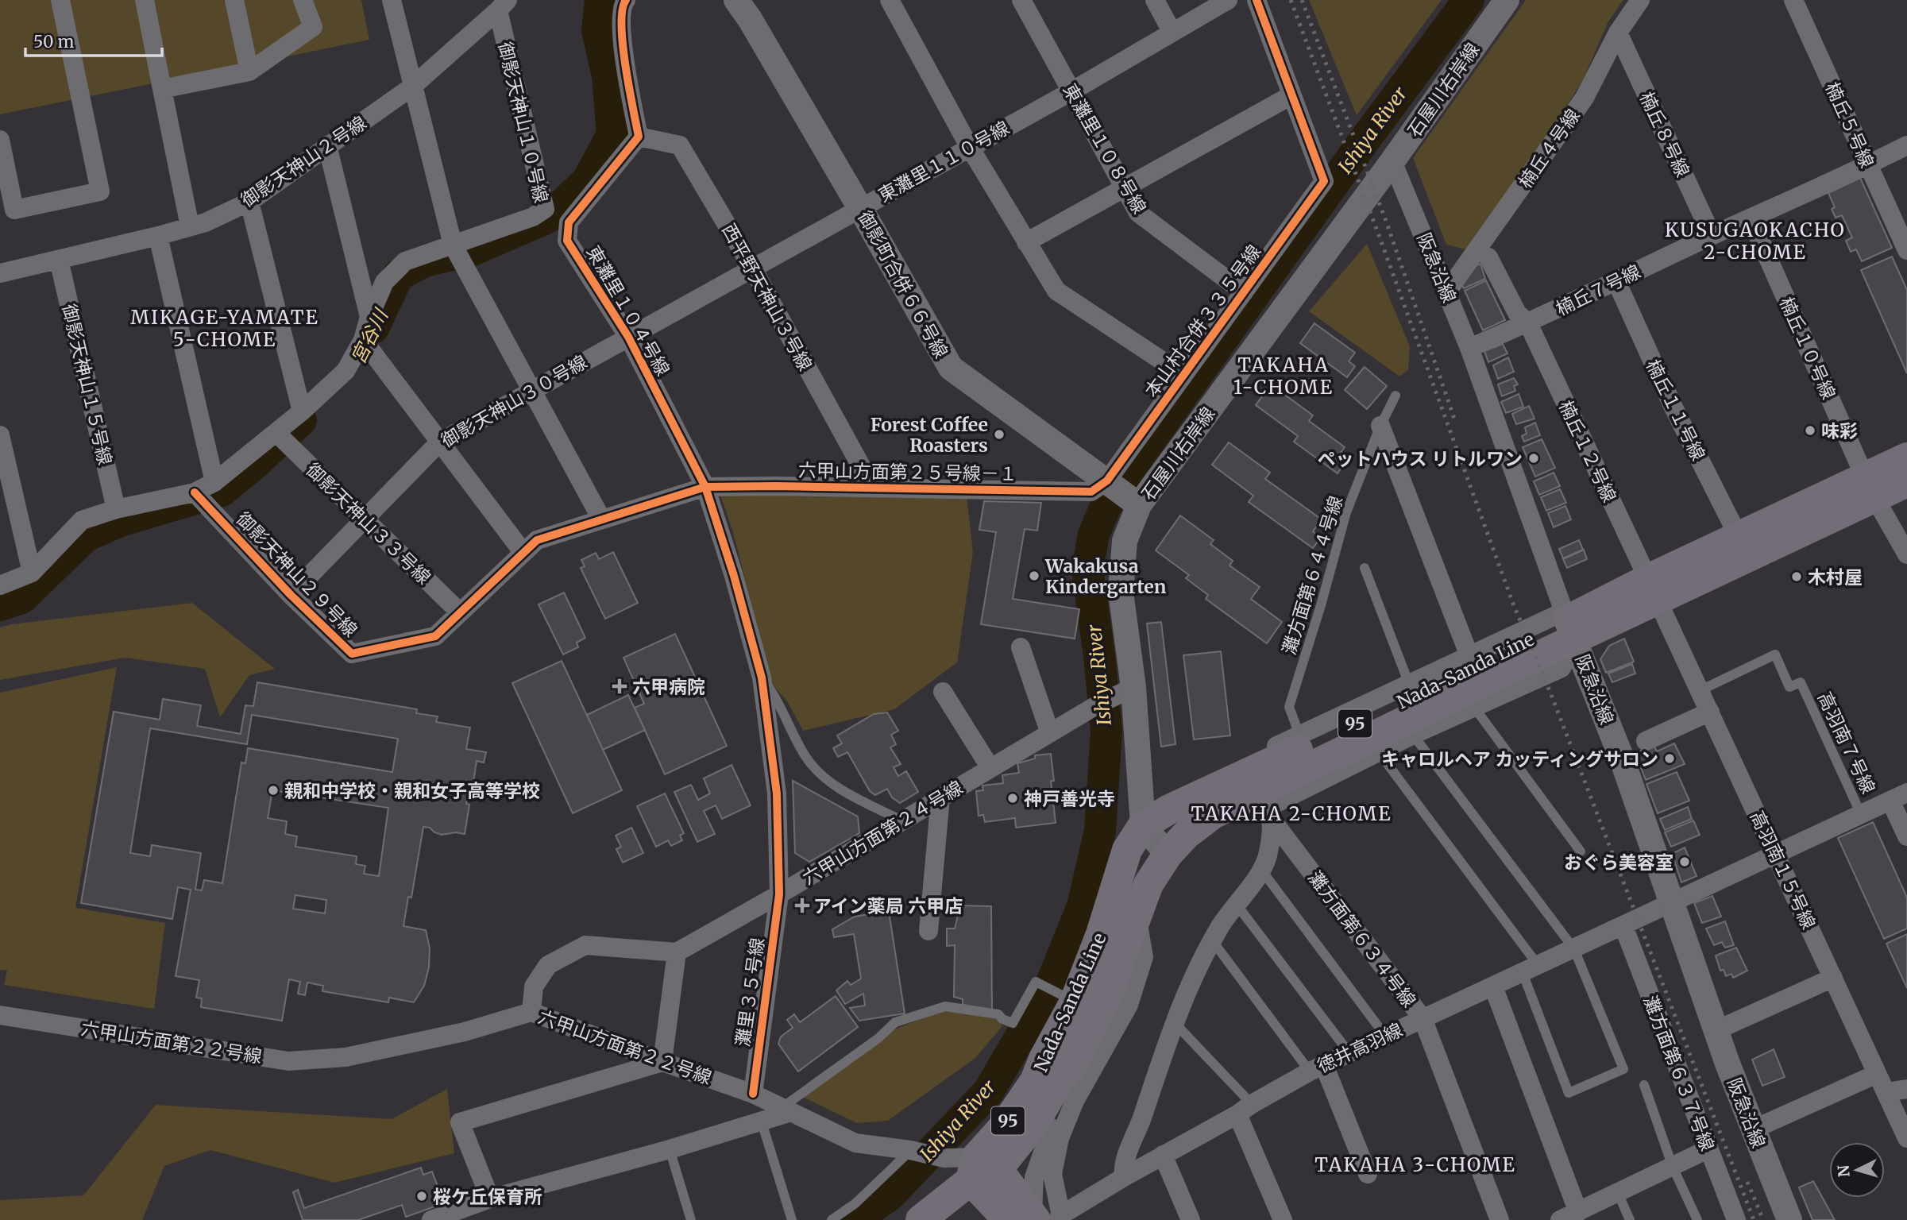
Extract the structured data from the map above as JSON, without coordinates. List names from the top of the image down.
{
  "streets": {
    "main road": ["Nada-Sanda Line", "95"],
    "street": [
      "石屋川右岸線",
      "御影天神山１０号線",
      "楠丘５号線",
      "楠丘８号線",
      "東灘里１０８号線",
      "楠丘４号線",
      "御影天神山２号線",
      "東灘里１１０号線",
      "阪急沿線",
      "御影町合併６６号線",
      "楠丘７号線",
      "西平野天神山３号線",
      "東灘里１０４号線",
      "本山村合併３３５号線",
      "楠丘１０号線",
      "御影天神山１５号線",
      "御影天神山３０号線",
      "楠丘１１号線",
      "楠丘１２号線",
      "六甲山方面第２５号線－１",
      "御影天神山３３号線",
      "御影天神山２９号線",
      "六甲山方面第２４号線",
      "高羽南１５号線",
      "灘方面第６３４号線",
      "灘里３５号線",
      "六甲山方面第２２号線",
      "徳井高羽線",
      "灘方面第６３７号線"
    ],
    "lane": ["灘方面第６４４号線", "高羽南７号線"]
  },
  "crossings": [
    ["石屋川右岸線", "阪急沿線"],
    ["石屋川右岸線", "御影町合併６６号線"],
    ["石屋川右岸線", "Nada-Sanda Line"],
    ["石屋川右岸線", "六甲山方面第２４号線"],
    ["御影天神山１０号線", "御影天神山２号線"],
    ["御影天神山１０号線", "御影天神山１５号線"],
    ["御影天神山１０号線", "御影天神山３３号線"],
    ["御影天神山１０号線", "御影天神山２９号線"],
    ["楠丘５号線", "楠丘７号線"],
    ["楠丘８号線", "楠丘４号線"],
    ["楠丘８号線", "楠丘７号線"],
    ["東灘里１０８号線", "東灘里１１０号線"],
    ["東灘里１０８号線", "本山村合併３３５号線"],
    ["楠丘４号線", "阪急沿線"],
    ["御影天神山２号線", "御影天神山１５号線"],
    ["東灘里１１０号線", "御影町合併６６号線"],
    ["東灘里１１０号線", "西平野天神山３号線"],
    ["東灘里１１０号線", "東灘里１０４号線"],
    ["東灘里１１０号線", "御影天神山３０号線"],
    ["阪急沿線", "楠丘７号線"],
    ["阪急沿線", "Nada-Sanda Line"],
    ["阪急沿線", "徳井高羽線"],
    ["御影町合併６６号線", "本山村合併３３５号線"],
    ["御影町合併６６号線", "六甲山方面第２５号線－１"],
    ["楠丘７号線", "楠丘１０号線"],
    ["楠丘７号線", "楠丘１１号線"],
    ["楠丘７号線", "楠丘１２号線"],
    ["西平野天神山３号線", "東灘里１０４号線"],
    ["西平野天神山３号線", "六甲山方面第２５号線－１"],
    ["東灘里１０４号線", "御影天神山３０号線"],
    ["東灘里１０４号線", "六甲山方面第２５号線－１"],
    ["東灘里１０４号線", "御影天神山２９号線"],
    ["東灘里１０４号線", "灘里３５号線"],
    ["本山村合併３３５号線", "六甲山方面第２５号線－１"],
    ["楠丘１０号線", "Nada-Sanda Line"],
    ["御影天神山３０号線", "御影天神山３３号線"],
    ["御影天神山３０号線", "御影天神山２９号線"],
    ["楠丘１１号線", "Nada-Sanda Line"],
    ["楠丘１２号線", "Nada-Sanda Line"],
    ["楠丘１２号線", "高羽南１５号線"],
    ["六甲山方面第２５号線－１", "御影天神山２９号線"],
    ["御影天神山３３号線", "御影天神山２９号線"],
    ["Nada-Sanda Line", "高羽南１５号線"],
    ["Nada-Sanda Line", "灘方面第６３４号線"],
    ["Nada-Sanda Line", "六甲山方面第２２号線"],
    ["高羽南７号線", "高羽南１５号線"],
    ["高羽南７号線", "徳井高羽線"],
    ["六甲山方面第２４号線", "灘里３５号線"],
    ["高羽南１５号線", "徳井高羽線"],
    ["灘方面第６３４号線", "徳井高羽線"],
    ["灘里３５号線", "六甲山方面第２２号線"],
    ["徳井高羽線", "灘方面第６３７号線"]
  ],
  "districts": [
    "KUSUGAOKACHO 2-CHOME",
    "MIKAGE-YAMATE 5-CHOME",
    "TAKAHA 1-CHOME",
    "TAKAHA 2-CHOME",
    "TAKAHA 3-CHOME"
  ],
  "water": ["Ishiya River", "宮谷川"],
  "places": {
    "other": [
      "味彩",
      "Forest Coffee Roasters",
      "ペットハウス リトルワン",
      "Wakakusa Kindergarten",
      "木村屋",
      "キャロルヘア カッティングサロン",
      "親和中学校・親和女子高等学校",
      "神戸善光寺",
      "おぐら美容室",
      "桜ケ丘保育所"
    ],
    "health": ["六甲病院", "アイン薬局 六甲店"]
  },
  "scale_bar": "50 m",
  "north": "left"
}
